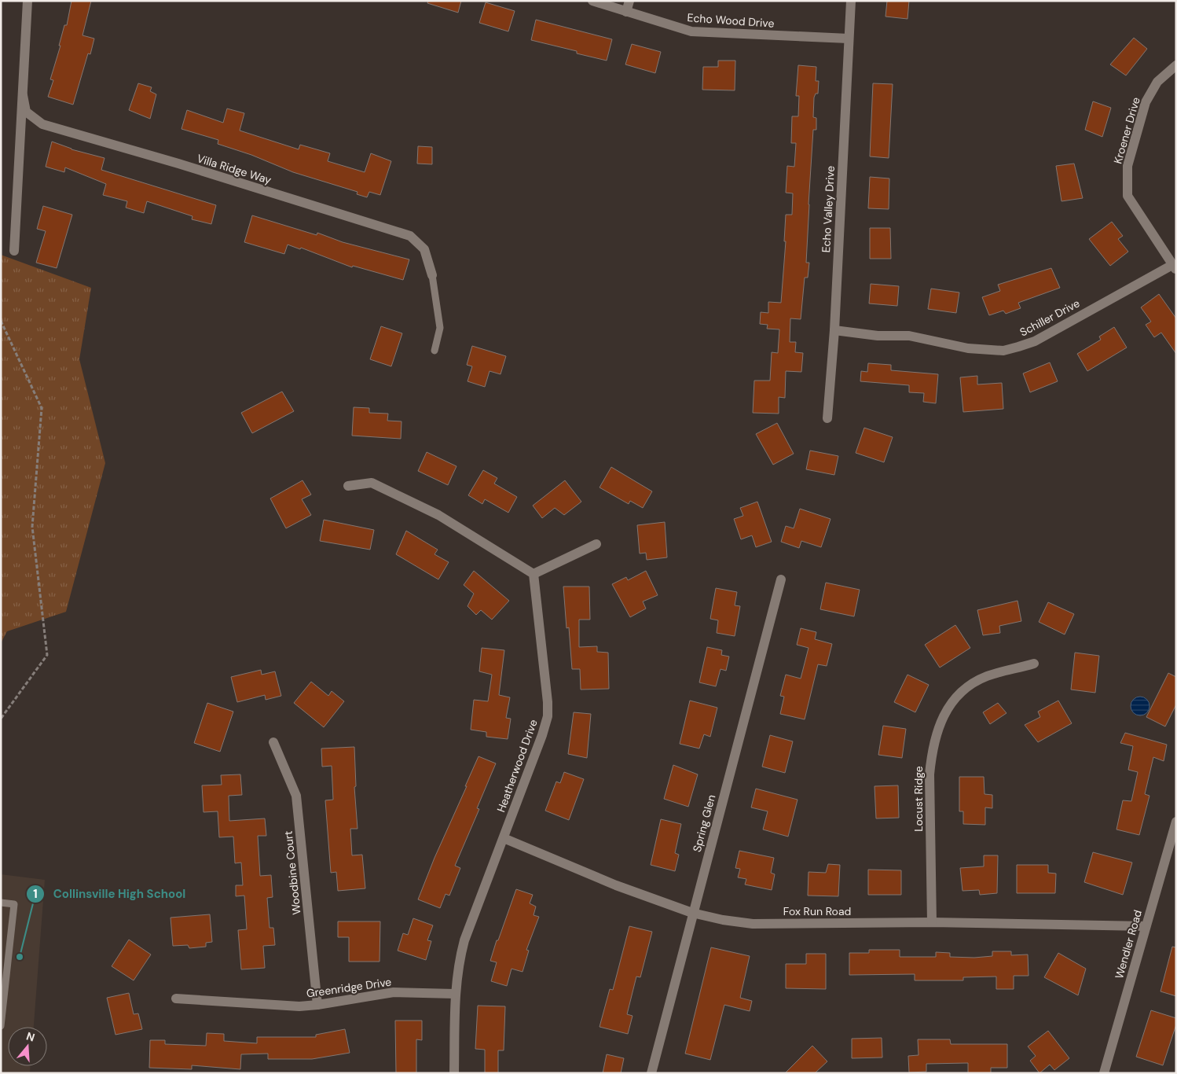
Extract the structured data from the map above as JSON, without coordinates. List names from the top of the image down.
{
  "streets": {
    "street": [
      "Echo Wood Drive",
      "Kroener Drive",
      "Villa Ridge Way",
      "Echo Valley Drive",
      "Schiller Drive",
      "Heatherwood Drive",
      "Locust Ridge",
      "Spring Glen",
      "Woodbine Court",
      "Fox Run Road",
      "Wendler Road",
      "Greenridge Drive"
    ]
  },
  "crossings": [
    ["Echo Wood Drive", "Echo Valley Drive"],
    ["Kroener Drive", "Schiller Drive"],
    ["Echo Valley Drive", "Schiller Drive"],
    ["Heatherwood Drive", "Fox Run Road"],
    ["Heatherwood Drive", "Greenridge Drive"],
    ["Locust Ridge", "Fox Run Road"],
    ["Spring Glen", "Fox Run Road"],
    ["Woodbine Court", "Greenridge Drive"],
    ["Fox Run Road", "Wendler Road"]
  ],
  "places": ["Collinsville High School"],
  "north": "top"
}
